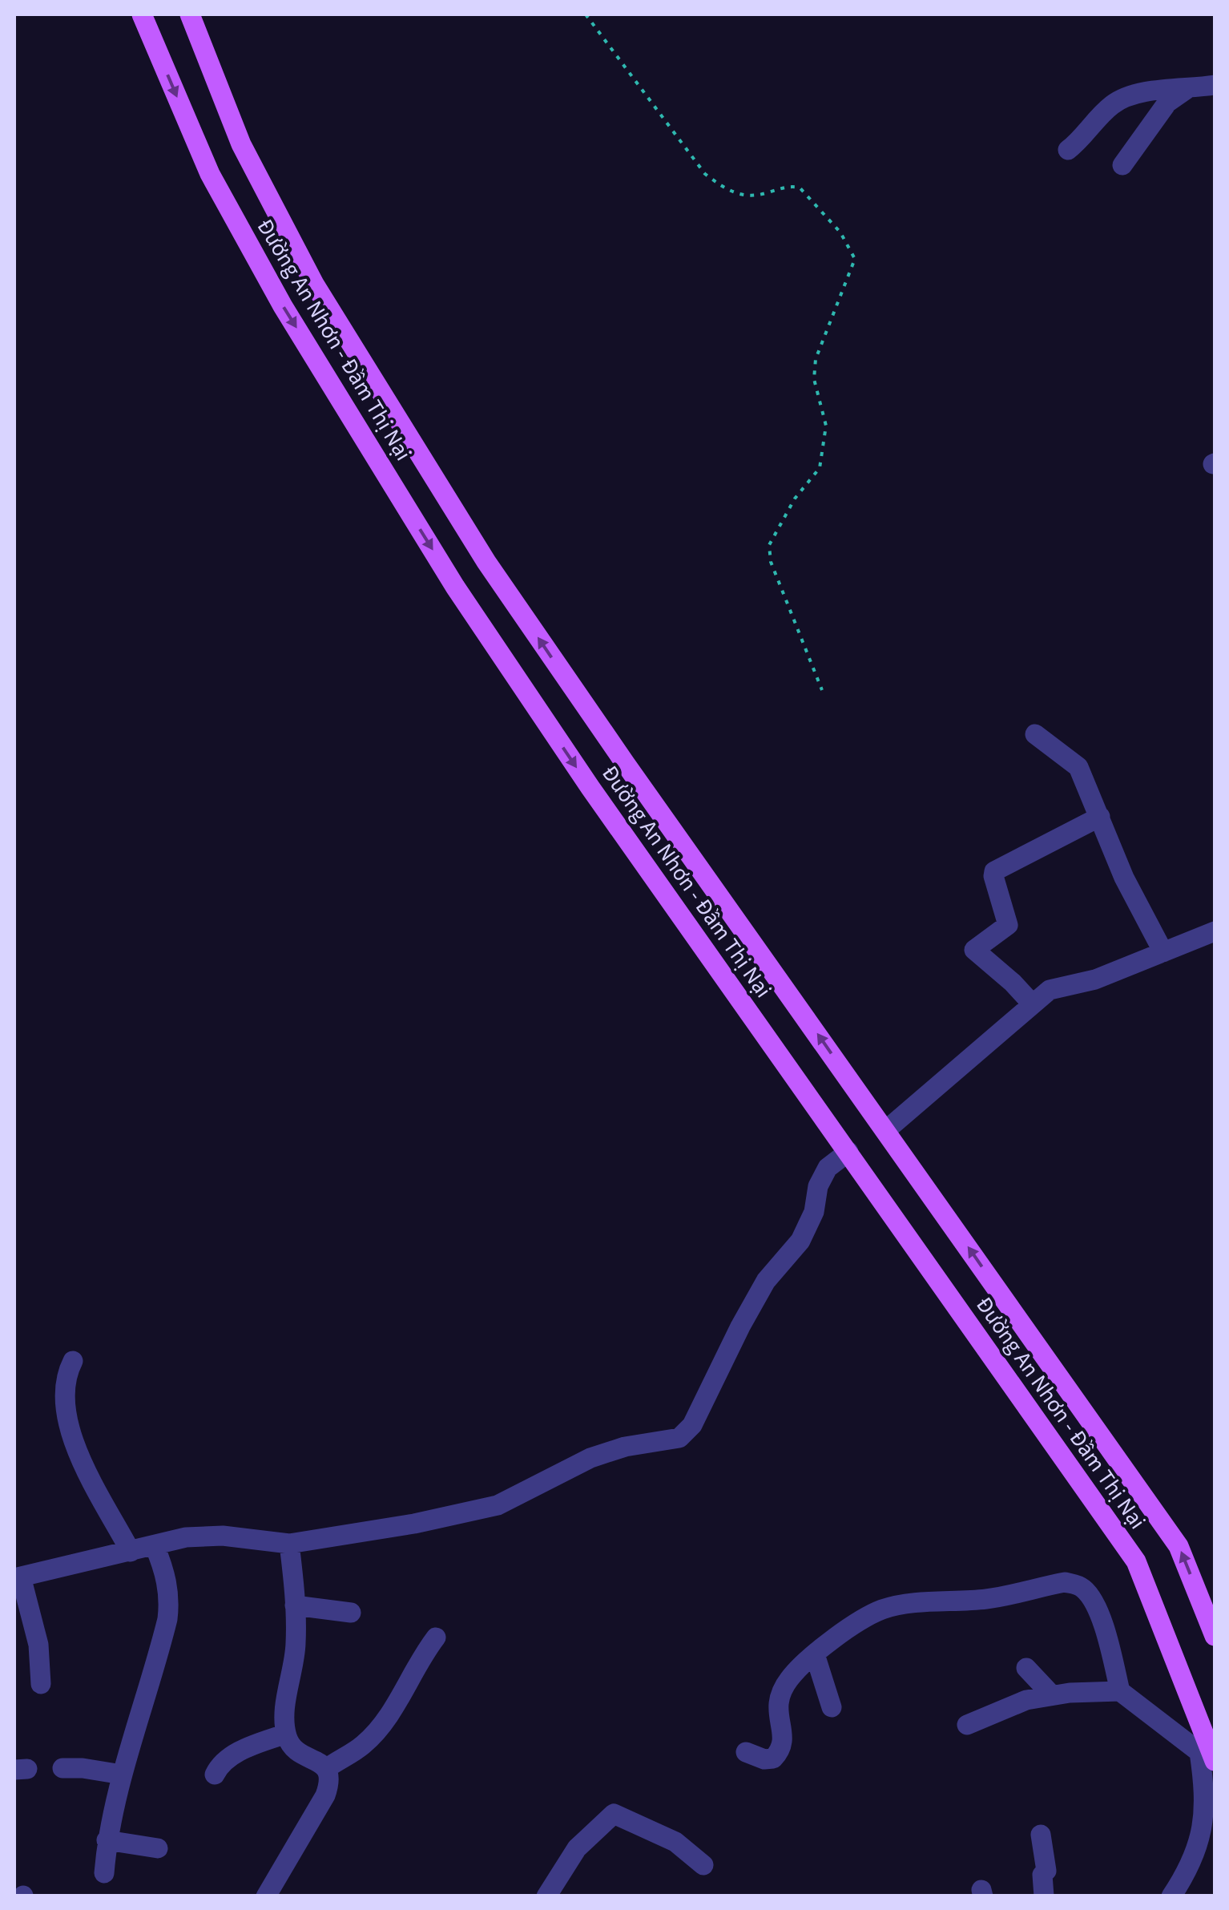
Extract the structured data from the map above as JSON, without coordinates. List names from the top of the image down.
{
  "streets": {
    "main road": ["Đường An Nhơn - Đầm Thị Nại"]
  }
}
